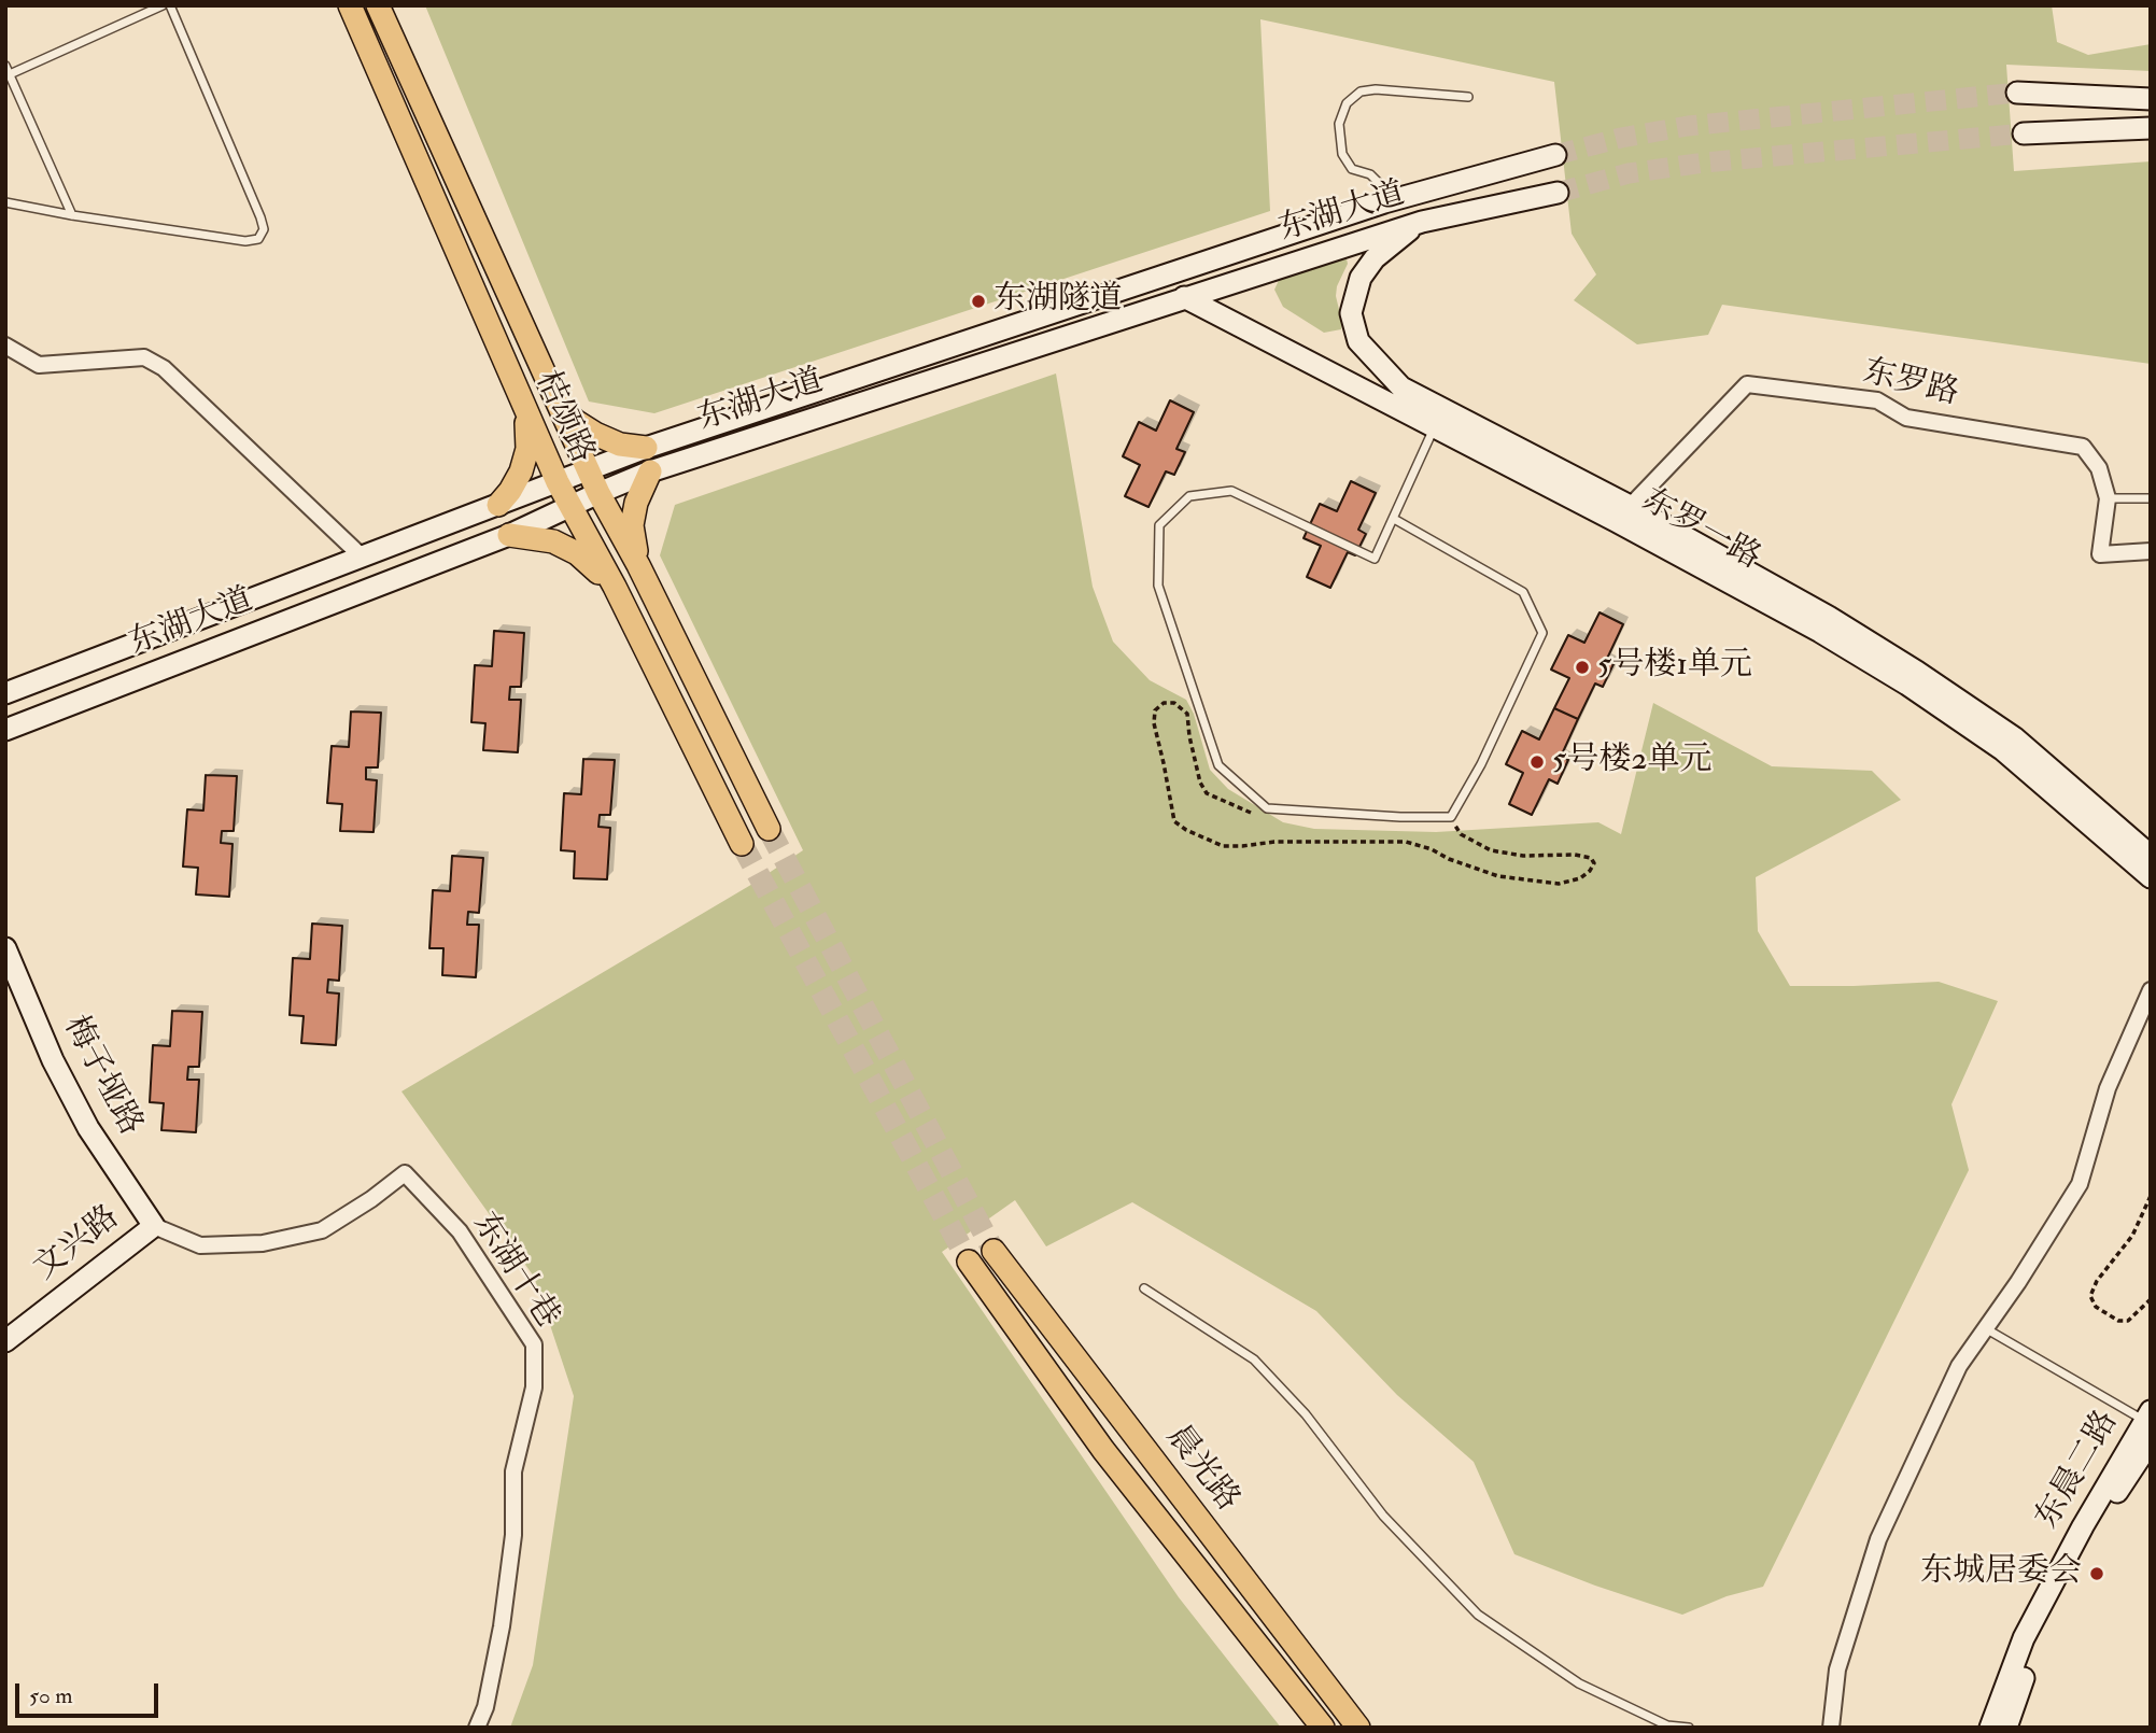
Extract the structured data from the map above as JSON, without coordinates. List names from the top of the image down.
{
  "streets": {
    "main road": [
      "东湖大道",
      "桔颂路",
      "东罗一路",
      "梅子垭路",
      "文兴路",
      "晨光路",
      "东晨二路"
    ],
    "street": ["东罗路", "东湖十巷"]
  },
  "crossings": [
    ["东湖大道", "桔颂路"],
    ["东湖大道", "东罗一路"],
    ["东罗路", "东罗一路"],
    ["梅子垭路", "文兴路"],
    ["梅子垭路", "东湖十巷"],
    ["文兴路", "东湖十巷"]
  ],
  "places": [
    "东湖隧道",
    "5号楼1单元",
    "5号楼2单元",
    "东城居委会"
  ],
  "scale_bar": "50 m"
}
